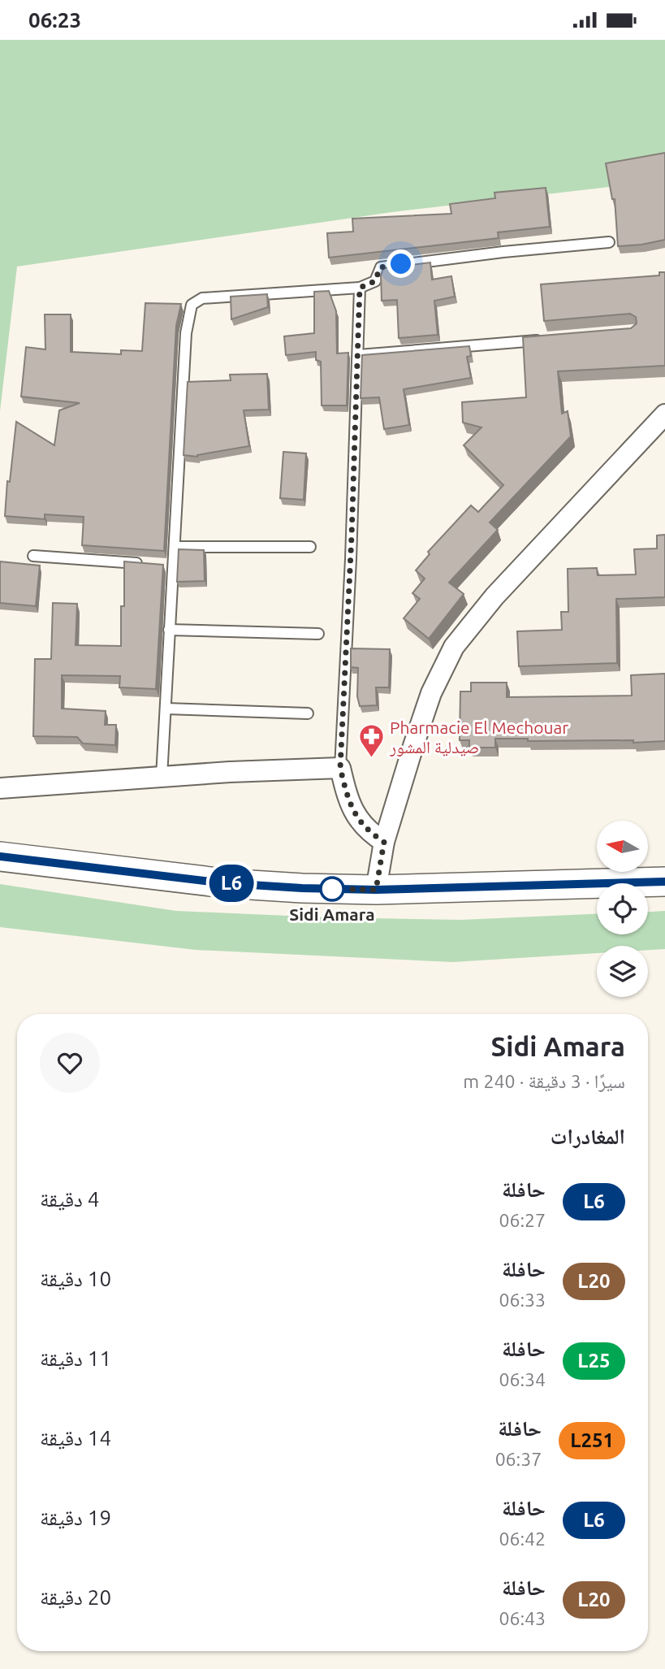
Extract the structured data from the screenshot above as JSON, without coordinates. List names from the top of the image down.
{
  "places": {
    "pharmacy": ["Pharmacie El Mechouar صيدلية المشور"],
    "other": ["Sidi Amara"]
  },
  "lines": ["bus line L6"],
  "north": "left",
  "page": {
    "status": "06:23",
    "on_map": "L6",
    "heading": [
      ["Sidi Amara", "سيرًا · 3 دقيقة · 240 m"],
      "المغادرات"
    ],
    "list": [
      {
        "mark": "L6",
        "name": "حافلة",
        "note": "06:27",
        "value": "4 دقيقة"
      },
      {
        "mark": "L20",
        "name": "حافلة",
        "note": "06:33",
        "value": "10 دقيقة"
      },
      {
        "mark": "L25",
        "name": "حافلة",
        "note": "06:34",
        "value": "11 دقيقة"
      },
      {
        "mark": "L251",
        "name": "حافلة",
        "note": "06:37",
        "value": "14 دقيقة"
      },
      {
        "mark": "L6",
        "name": "حافلة",
        "note": "06:42",
        "value": "19 دقيقة"
      },
      {
        "mark": "L20",
        "name": "حافلة",
        "note": "06:43",
        "value": "20 دقيقة"
      }
    ]
  }
}
